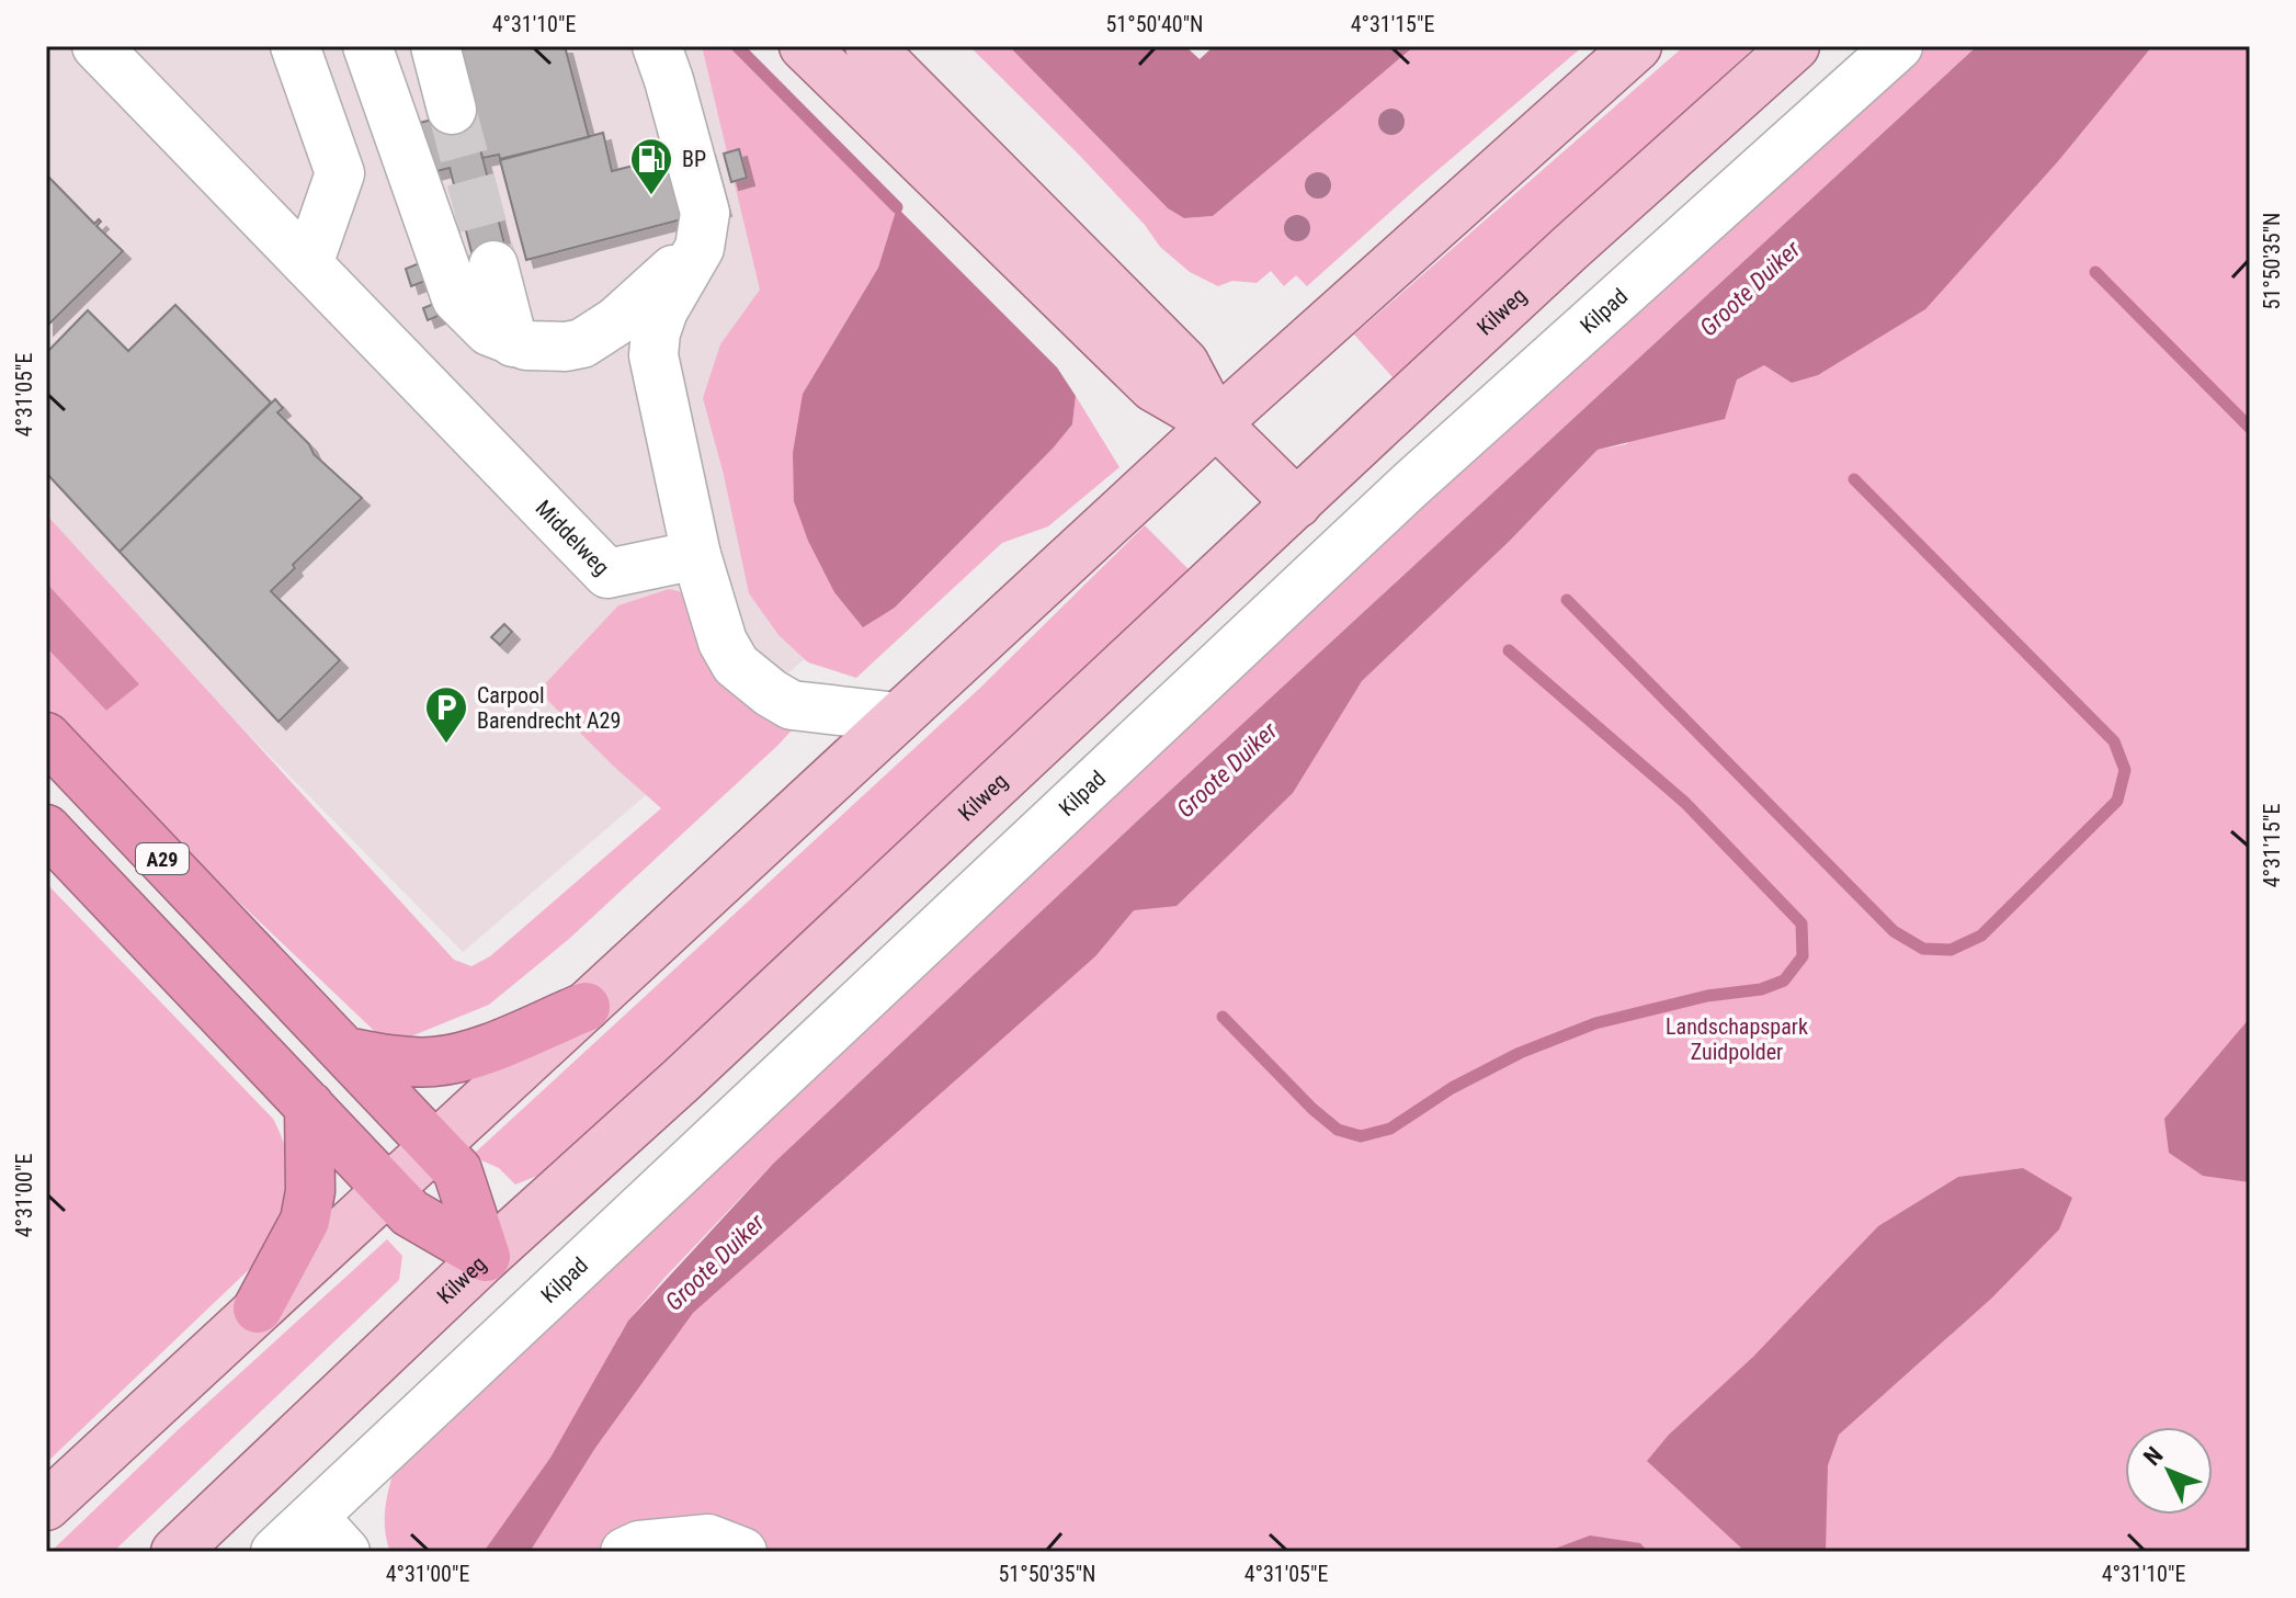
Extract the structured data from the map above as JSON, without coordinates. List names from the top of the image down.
{
  "streets": {
    "highway": ["A29"],
    "main road": ["Kilweg"],
    "street": ["Kilpad", "Middelweg"]
  },
  "crossings": [
    ["Kilweg", "A29"]
  ],
  "water": ["Groote Duiker"],
  "parks": ["Landschapspark Zuidpolder"],
  "places": {
    "fuel station": ["BP"],
    "parking": ["Carpool Barendrecht A29"]
  },
  "north": "top left",
  "coordinates": [
    "4°31'10\"E",
    "51°50'40\"N",
    "4°31'15\"E",
    "51°50'35\"N",
    "4°31'05\"E",
    "4°31'00\"E"
  ]
}
